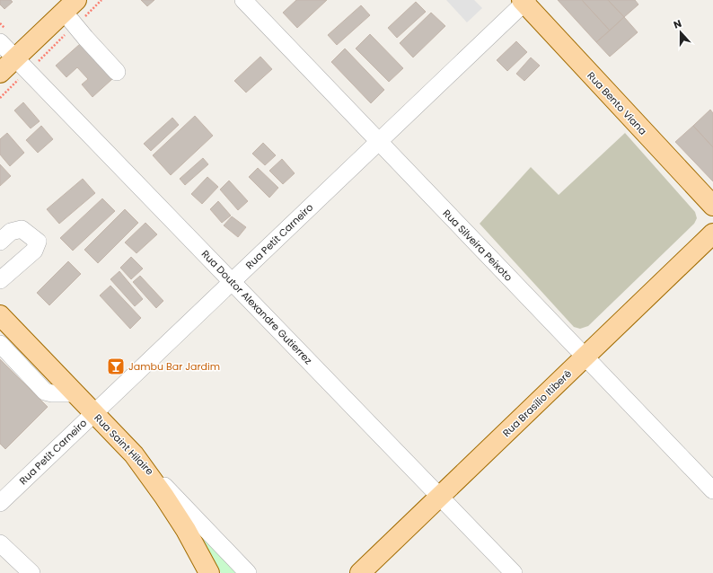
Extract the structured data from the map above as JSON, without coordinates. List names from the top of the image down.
{
  "streets": {
    "main road": ["Rua Bento Viana", "Rua Brasílio Itiberê", "Rua Saint Hilaire"],
    "street": ["Rua Petit Carneiro", "Rua Silveira Peixoto", "Rua Doutor Alexandre Gutierrez"]
  },
  "crossings": [
    ["Rua Bento Viana", "Rua Petit Carneiro"],
    ["Rua Petit Carneiro", "Rua Silveira Peixoto"],
    ["Rua Petit Carneiro", "Rua Doutor Alexandre Gutierrez"],
    ["Rua Petit Carneiro", "Rua Saint Hilaire"],
    ["Rua Silveira Peixoto", "Rua Brasílio Itiberê"],
    ["Rua Doutor Alexandre Gutierrez", "Rua Brasílio Itiberê"]
  ],
  "places": {
    "bar": ["Jambu Bar Jardim"]
  },
  "north": "top"
}
